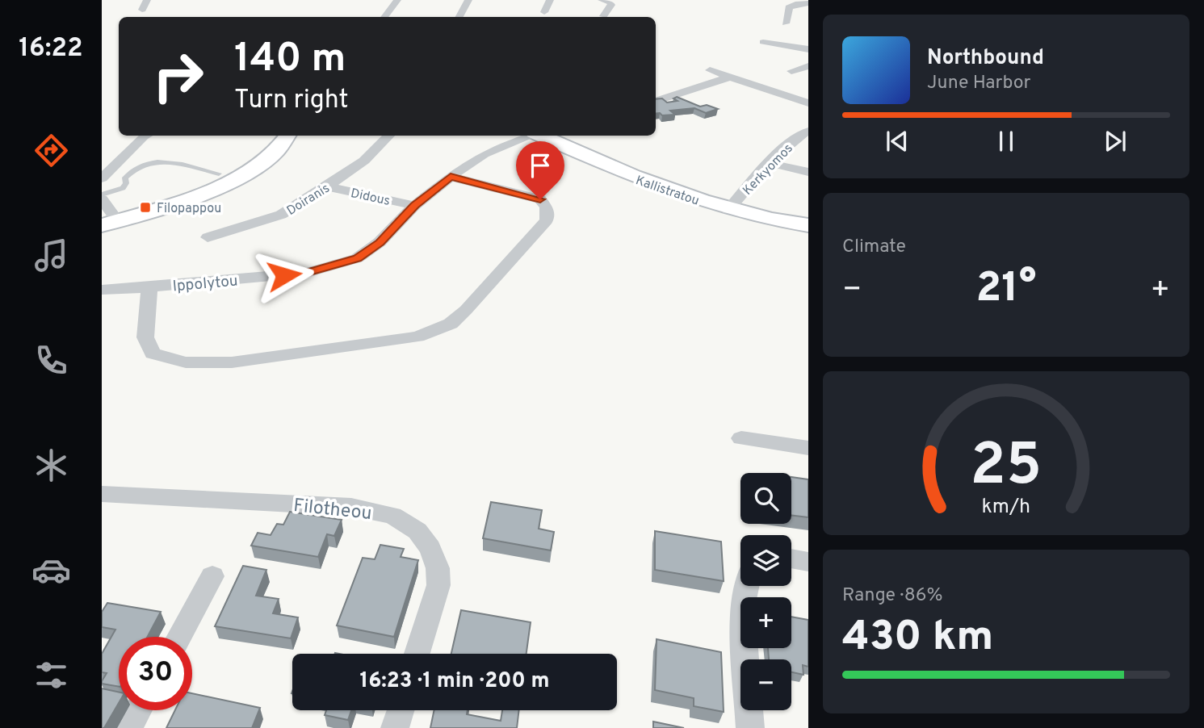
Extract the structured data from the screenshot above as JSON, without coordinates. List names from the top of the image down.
{
  "streets": {
    "street": [
      "Kerkyomos",
      "Kallistratou",
      "Didous",
      "Doiranis",
      "Ippolytou",
      "Filotheou"
    ]
  },
  "crossings": [
    ["Kerkyomos", "Kallistratou"],
    ["Didous", "Doiranis"],
    ["Didous", "Ippolytou"]
  ],
  "places": {
    "transit": ["Filopappou"]
  },
  "page": {
    "tabs": "16:22",
    "turn": ["140 m", "Turn right"],
    "song": ["Northbound", "June Harbor"],
    "tile": [
      "Climate",
      ["Range · 86%", "430 km"]
    ],
    "heat": ["−", "21°", "+"],
    "map_buttons": ["+", "−"],
    "limit": "30",
    "trip": "16:23 · 1 min · 200 m",
    "gauge": ["25", "km/h"]
  }
}
